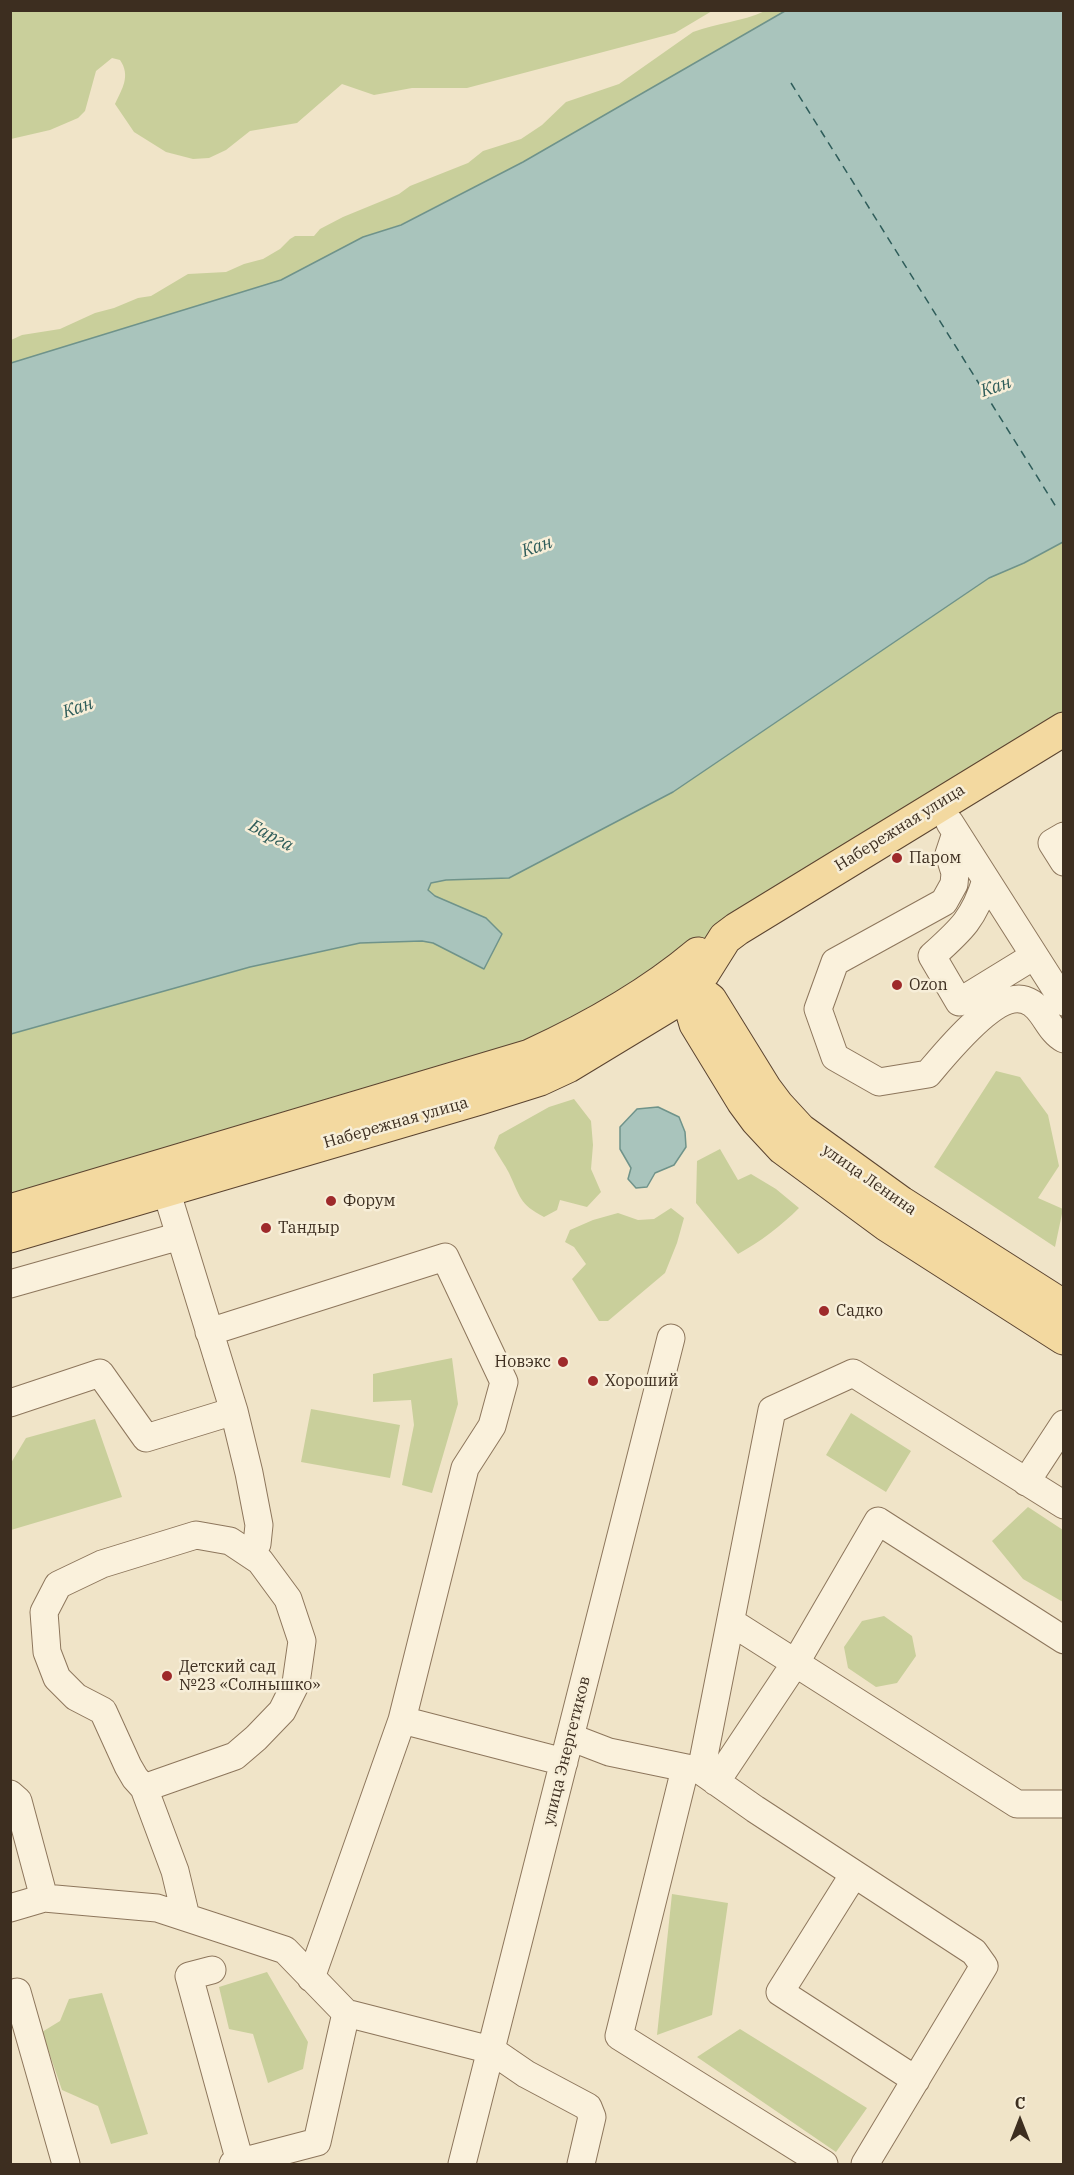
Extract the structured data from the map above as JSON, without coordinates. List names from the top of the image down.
{
  "streets": {
    "main road": ["Набережная улица", "улица Ленина"],
    "street": ["улица Энергетиков"]
  },
  "crossings": [
    ["Набережная улица", "улица Ленина"]
  ],
  "water": ["Кан", "Барга"],
  "places": [
    "Паром",
    "Ozon",
    "Форум",
    "Тандыр",
    "Садко",
    "Новэкс",
    "Хороший",
    "Детский сад №23 «Солнышко»"
  ],
  "north": "top"
}
